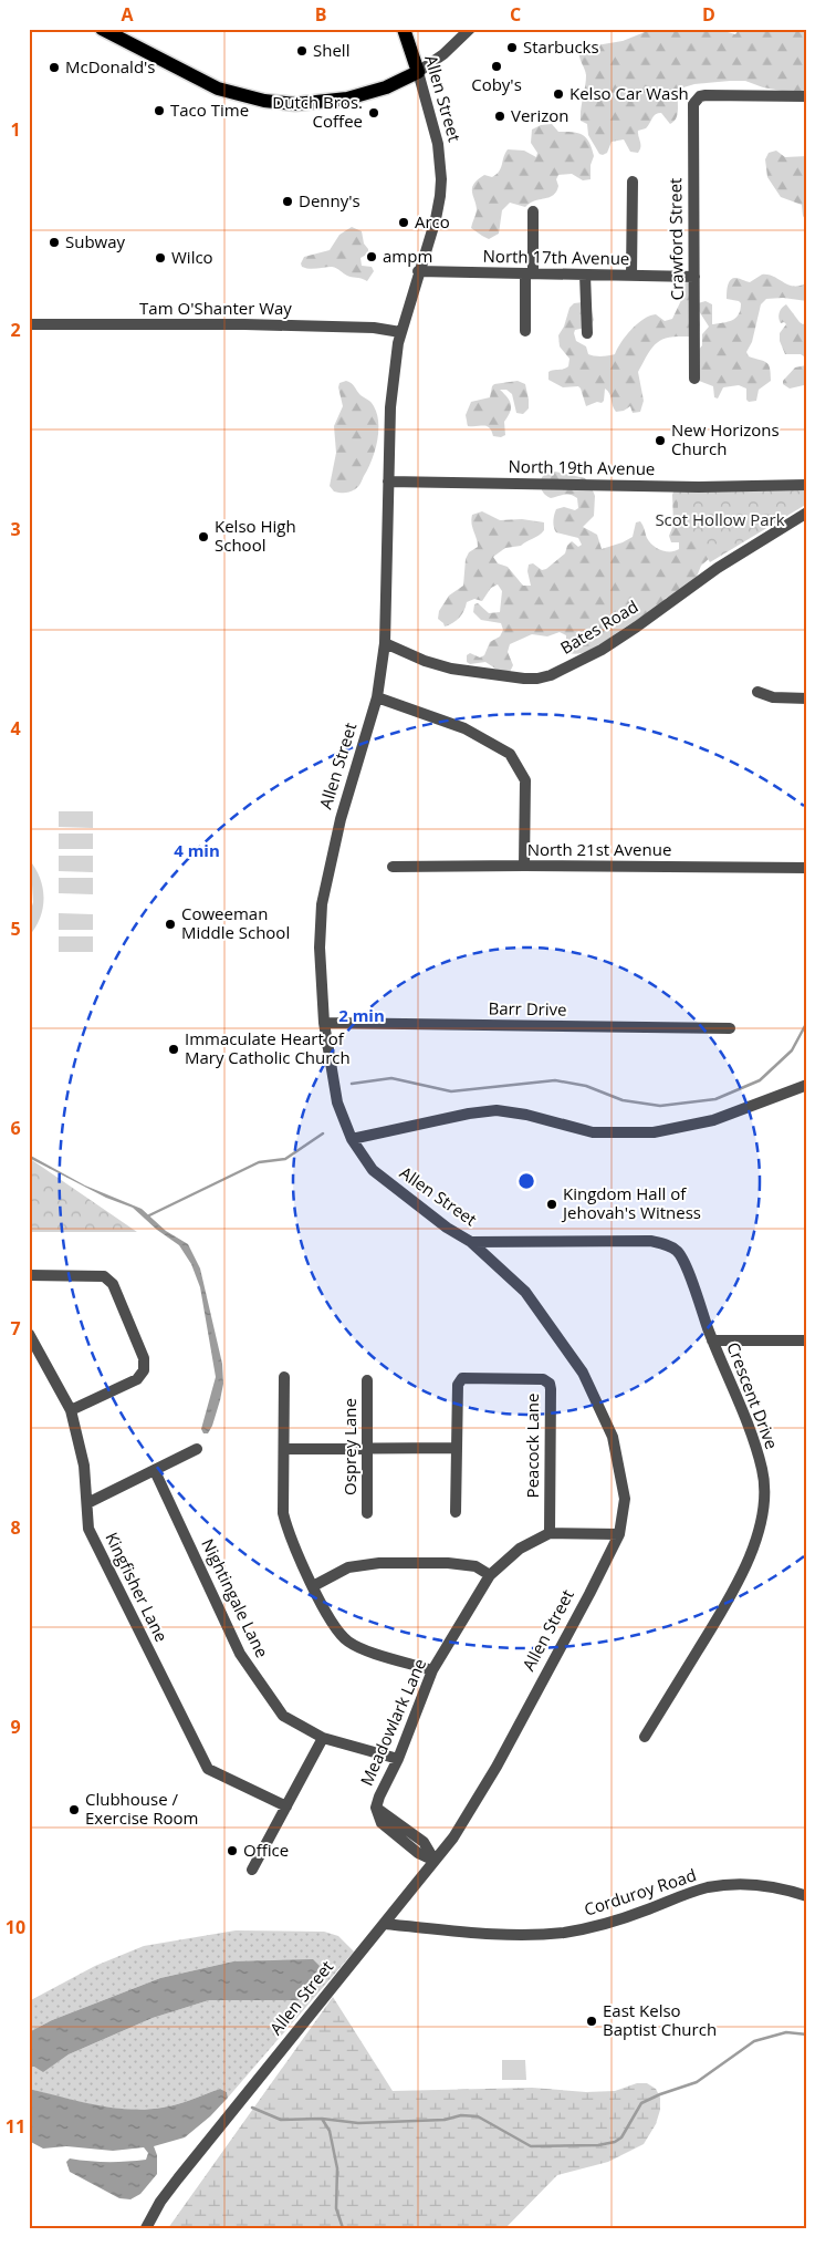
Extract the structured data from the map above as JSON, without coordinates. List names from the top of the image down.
{
  "streets": {
    "main road": ["Allen Street"],
    "street": [
      "Crawford Street",
      "North 17th Avenue",
      "Tam O'Shanter Way",
      "North 19th Avenue",
      "Bates Road",
      "North 21st Avenue",
      "Barr Drive",
      "Crescent Drive",
      "Peacock Lane",
      "Osprey Lane",
      "Kingfisher Lane",
      "Nightingale Lane",
      "Meadowlark Lane",
      "Corduroy Road"
    ]
  },
  "crossings": [
    ["Allen Street", "North 17th Avenue"],
    ["Allen Street", "Tam O'Shanter Way"],
    ["Allen Street", "North 19th Avenue"],
    ["Allen Street", "Bates Road"],
    ["Allen Street", "Barr Drive"],
    ["Allen Street", "Crescent Drive"],
    ["Allen Street", "Meadowlark Lane"],
    ["Allen Street", "Corduroy Road"],
    ["Crawford Street", "North 17th Avenue"],
    ["Peacock Lane", "Meadowlark Lane"],
    ["Nightingale Lane", "Meadowlark Lane"]
  ],
  "parks": ["Scot Hollow Park"],
  "places": [
    "Starbucks",
    "Shell",
    "Coby's",
    "McDonald's",
    "Kelso Car Wash",
    "Taco Time",
    "Dutch Bros. Coffee",
    "Verizon",
    "Denny's",
    "Arco",
    "Subway",
    "ampm",
    "Wilco",
    "New Horizons Church",
    "Kelso High School",
    "Coweeman Middle School",
    "Immaculate Heart of Mary Catholic Church",
    "Kingdom Hall of Jehovah's Witness",
    "Clubhouse / Exercise Room",
    "Office",
    "East Kelso Baptist Church"
  ],
  "grid": {
    "columns": [
      "A",
      "B",
      "C",
      "D"
    ],
    "rows": [
      "1",
      "2",
      "3",
      "4",
      "5",
      "6",
      "7",
      "8",
      "9",
      "10",
      "11"
    ]
  },
  "rings": ["4 min", "2 min"]
}
